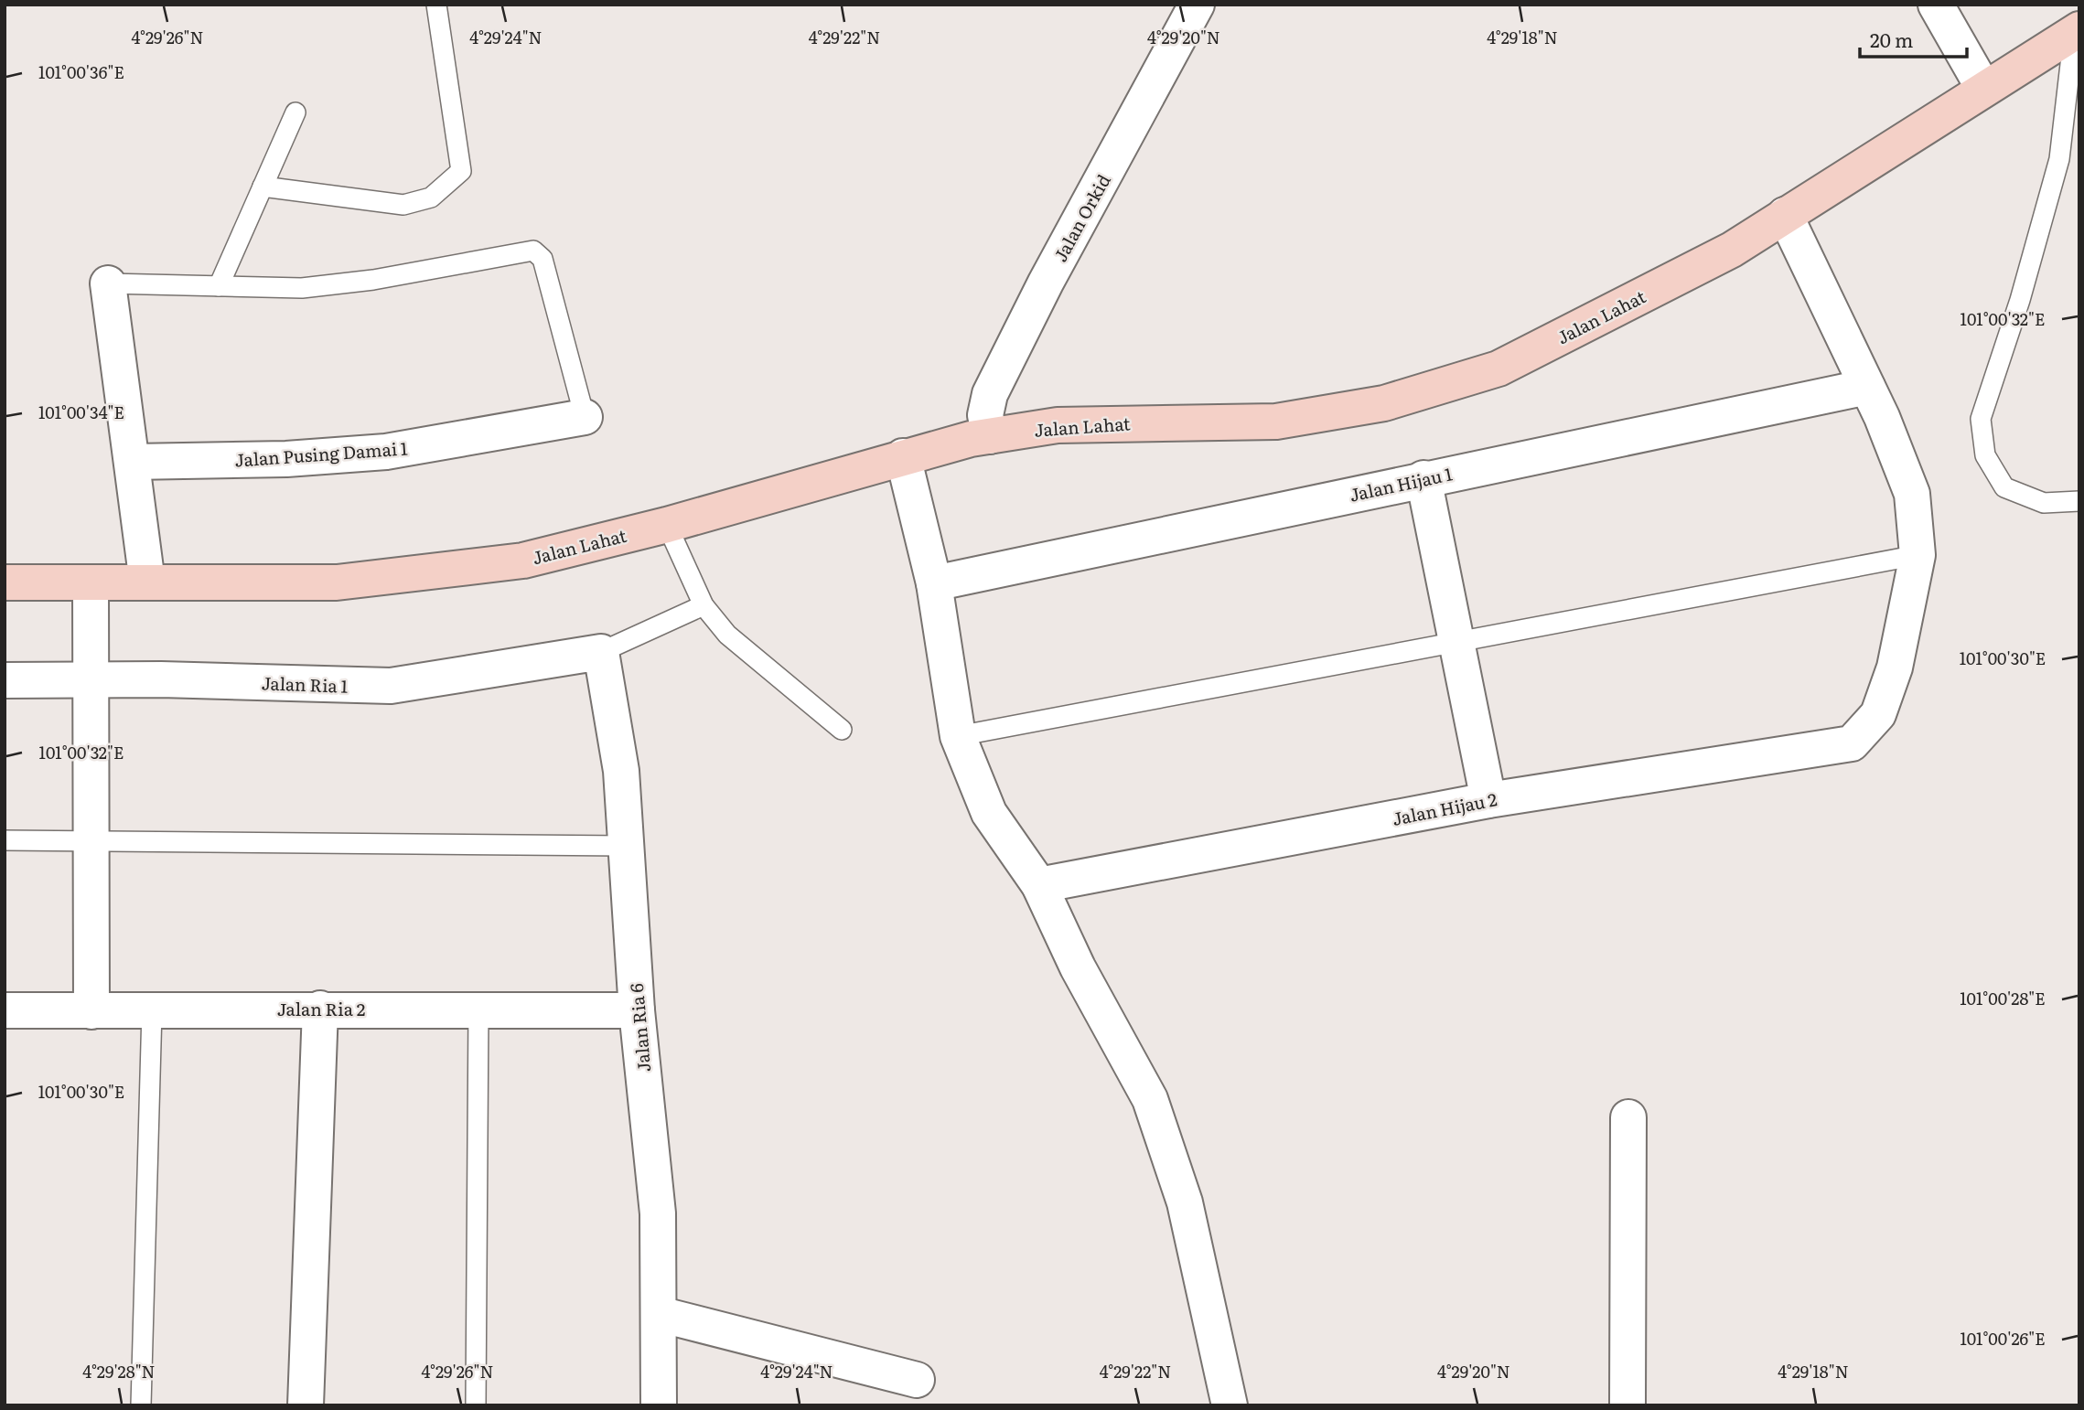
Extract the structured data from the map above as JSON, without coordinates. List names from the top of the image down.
{
  "streets": {
    "main road": ["Jalan Lahat"],
    "street": [
      "Jalan Orkid",
      "Jalan Pusing Damai 1",
      "Jalan Hijau 1",
      "Jalan Ria 1",
      "Jalan Hijau 2",
      "Jalan Ria 2",
      "Jalan Ria 6"
    ]
  },
  "crossings": [
    ["Jalan Orkid", "Jalan Lahat"],
    ["Jalan Ria 1", "Jalan Ria 6"],
    ["Jalan Ria 2", "Jalan Ria 6"]
  ],
  "scale_bar": "20 m",
  "coordinates": [
    "4°29'26\"N",
    "4°29'24\"N",
    "4°29'22\"N",
    "4°29'20\"N",
    "4°29'18\"N",
    "101°00'36\"E",
    "101°00'32\"E",
    "101°00'34\"E",
    "101°00'30\"E",
    "101°00'28\"E",
    "101°00'26\"E",
    "4°29'28\"N"
  ]
}
